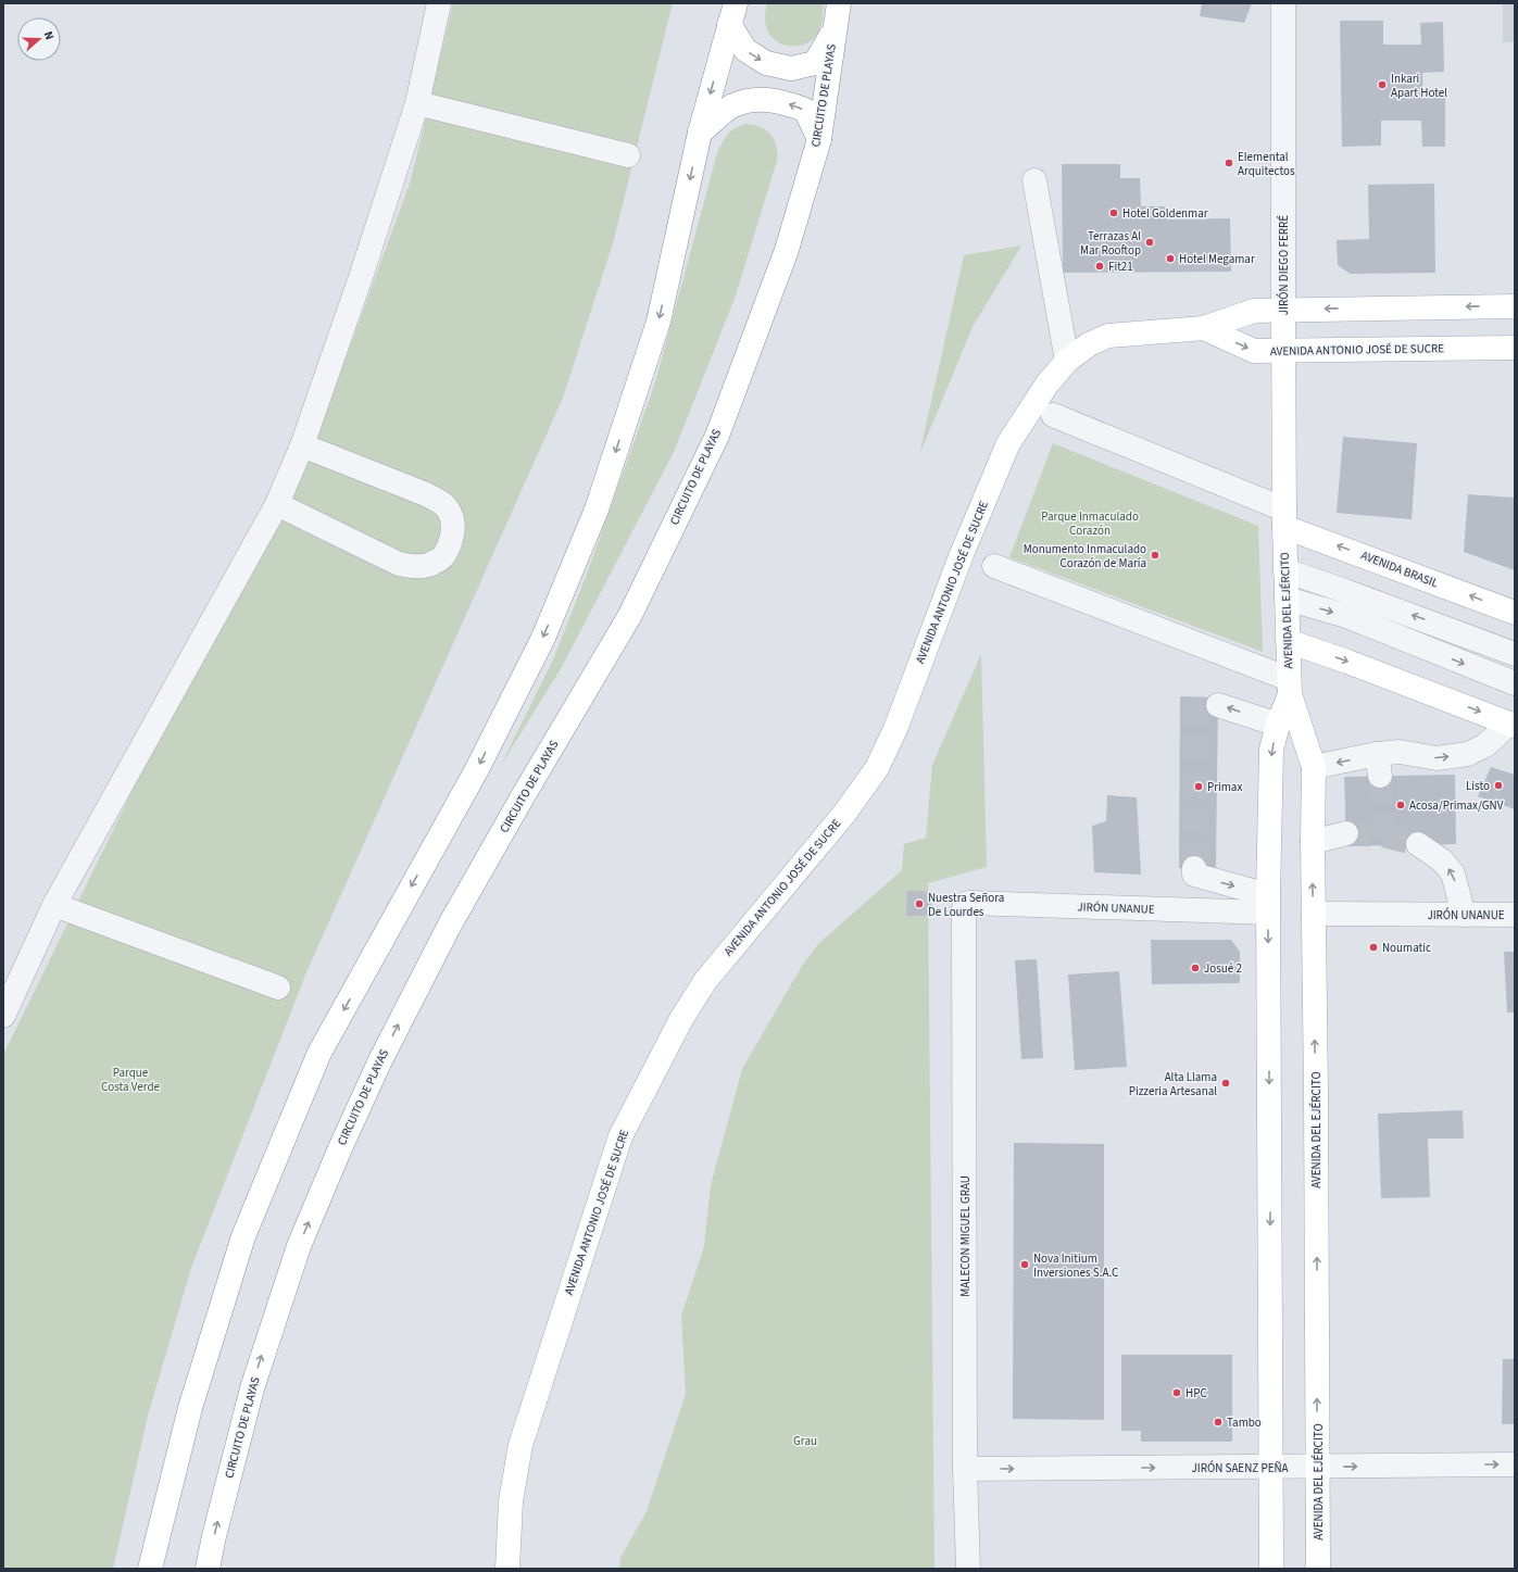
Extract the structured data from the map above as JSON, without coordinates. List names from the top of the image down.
{
  "streets": {
    "main road": [
      "CIRCUITO DE PLAYAS",
      "JIRÓN DIEGO FERRÉ",
      "AVENIDA ANTONIO JOSÉ DE SUCRE",
      "AVENIDA BRASIL",
      "AVENIDA DEL EJÉRCITO"
    ],
    "street": ["JIRÓN UNANUE", "MALECON MIGUEL GRAU", "JIRÓN SAENZ PEÑA"]
  },
  "crossings": [
    ["JIRÓN DIEGO FERRÉ", "AVENIDA ANTONIO JOSÉ DE SUCRE"],
    ["JIRÓN DIEGO FERRÉ", "AVENIDA BRASIL"],
    ["JIRÓN DIEGO FERRÉ", "AVENIDA DEL EJÉRCITO"],
    ["AVENIDA BRASIL", "AVENIDA DEL EJÉRCITO"],
    ["AVENIDA DEL EJÉRCITO", "JIRÓN UNANUE"],
    ["AVENIDA DEL EJÉRCITO", "JIRÓN SAENZ PEÑA"],
    ["JIRÓN UNANUE", "MALECON MIGUEL GRAU"],
    ["MALECON MIGUEL GRAU", "JIRÓN SAENZ PEÑA"]
  ],
  "one_way": ["JIRÓN SAENZ PEÑA"],
  "parks": ["Parque Inmaculado Corazón", "Parque Costa Verde", "Grau"],
  "places": [
    "Inkari Apart Hotel",
    "Elemental Arquitectos",
    "Hotel Goldenmar",
    "Terrazas Al Mar Rooftop",
    "Hotel Megamar",
    "Fit21",
    "Monumento Inmaculado Corazón de María",
    "Listo",
    "Primax",
    "Acosa/Primax/GNV",
    "Nuestra Señora De Lourdes",
    "Noumatic",
    "Josué 2",
    "Alta Llama Pizzeria Artesanal",
    "Nova Initium Inversiones S.A.C",
    "HPC",
    "Tambo"
  ],
  "north": "right"
}
